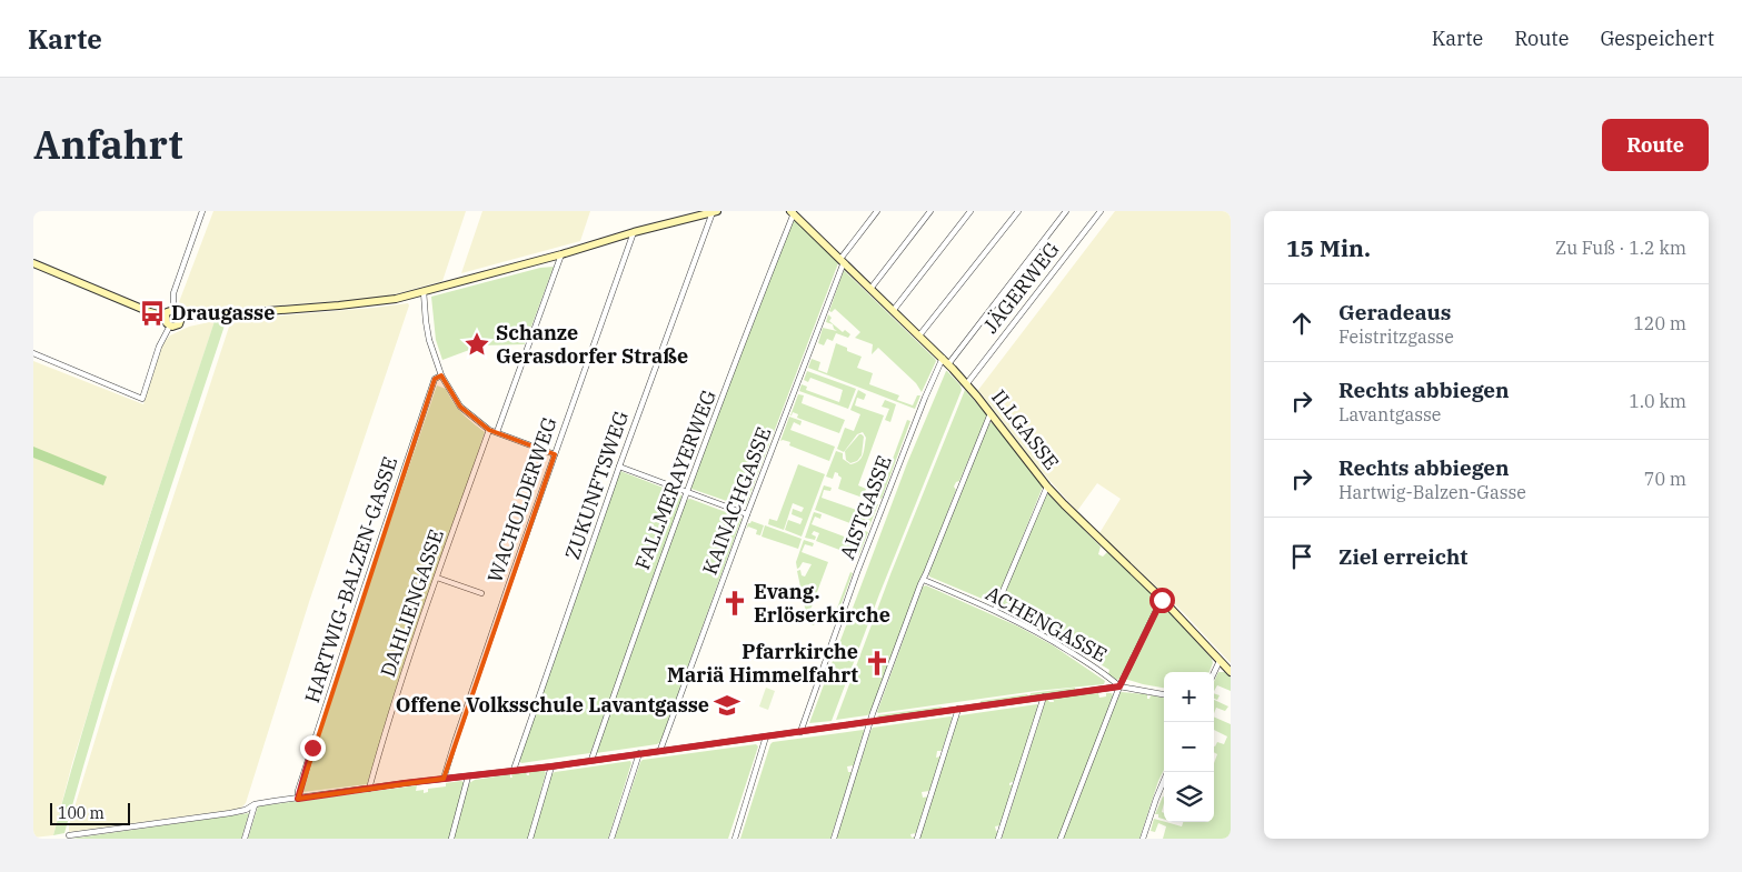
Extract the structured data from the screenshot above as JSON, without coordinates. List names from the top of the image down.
{
  "streets": {
    "main road": ["ILLGASSE"],
    "street": [
      "JÄGERWEG",
      "FALLMERAYERWEG",
      "ZUKUNFTSWEG",
      "WACHOLDERWEG",
      "KAINACHGASSE",
      "AISTGASSE",
      "HARTWIG-BALZEN-GASSE",
      "DAHLIENGASSE",
      "ACHENGASSE"
    ]
  },
  "crossings": [
    ["JÄGERWEG", "ILLGASSE"],
    ["ILLGASSE", "FALLMERAYERWEG"],
    ["ILLGASSE", "KAINACHGASSE"],
    ["ILLGASSE", "AISTGASSE"]
  ],
  "places": {
    "bus stop": ["Draugasse"],
    "place": ["Schanze Gerasdorfer Straße"],
    "church": ["Evang. Erlöserkirche", "Pfarrkirche Mariä Himmelfahrt"],
    "school or university": ["Offene Volksschule Lavantgasse"]
  },
  "scale_bar": "100 m",
  "page": {
    "header": "Karte",
    "nav": ["Karte", "Route", "Gespeichert"],
    "title": "Anfahrt",
    "buttons": "Route",
    "heading": ["15 Min.", "Zu Fuß · 1.2 km"],
    "list": [
      ["Geradeaus", "Feistritzgasse", "120 m"],
      ["Rechts abbiegen", "Lavantgasse", "1.0 km"],
      ["Rechts abbiegen", "Hartwig-Balzen-Gasse", "70 m"],
      "Ziel erreicht"
    ],
    "map_buttons": ["+", "−"],
    "scale": "100 m"
  }
}
